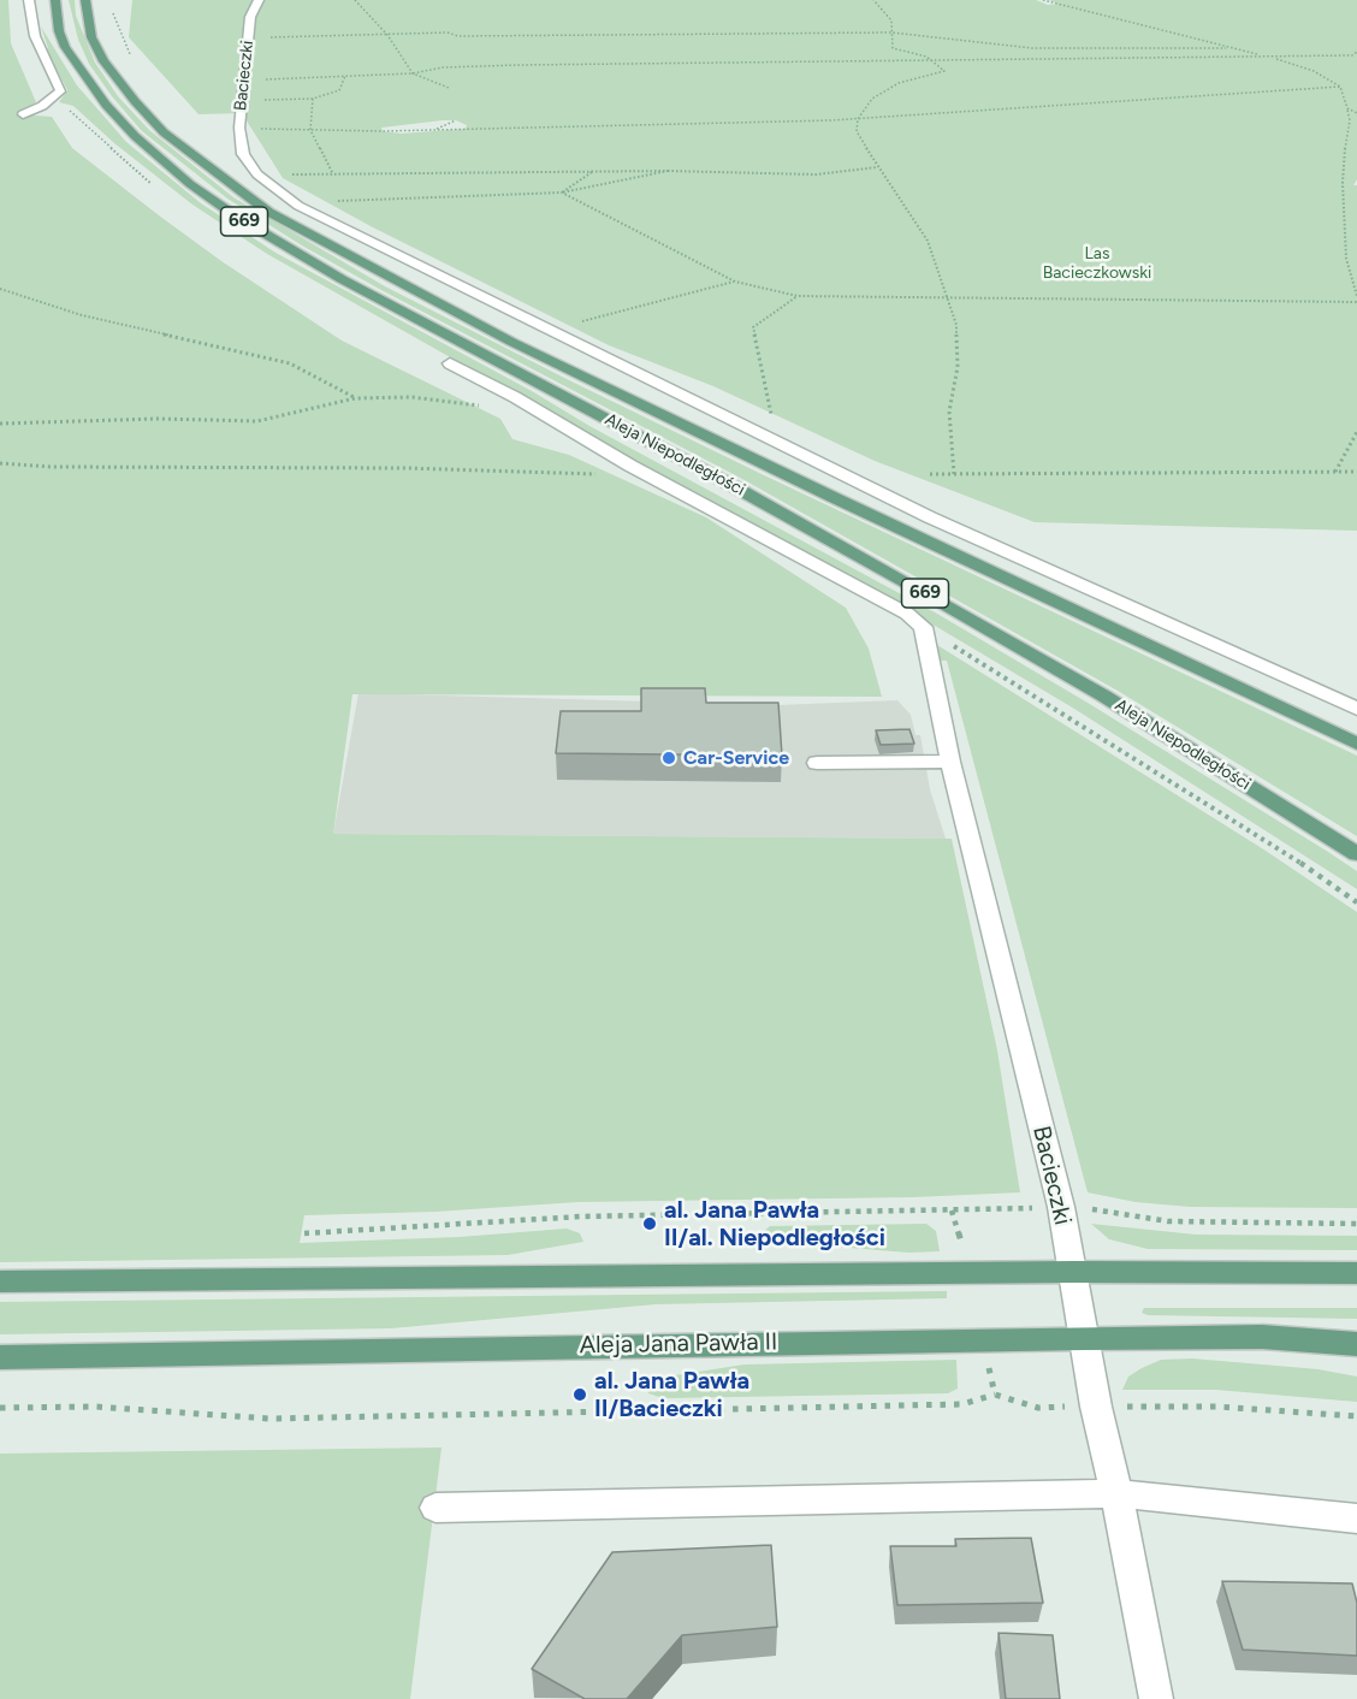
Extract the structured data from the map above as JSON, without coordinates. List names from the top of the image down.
{
  "streets": {
    "main road": ["669", "Aleja Niepodległości", "Aleja Jana Pawła II"],
    "street": ["Bacieczki"]
  },
  "crossings": [
    ["Bacieczki", "Aleja Jana Pawła II"]
  ],
  "parks": ["Las Bacieczkowski"],
  "places": ["Car-Service", "al. Jana Pawła II/al. Niepodległości", "al. Jana Pawła II/Bacieczki"]
}
